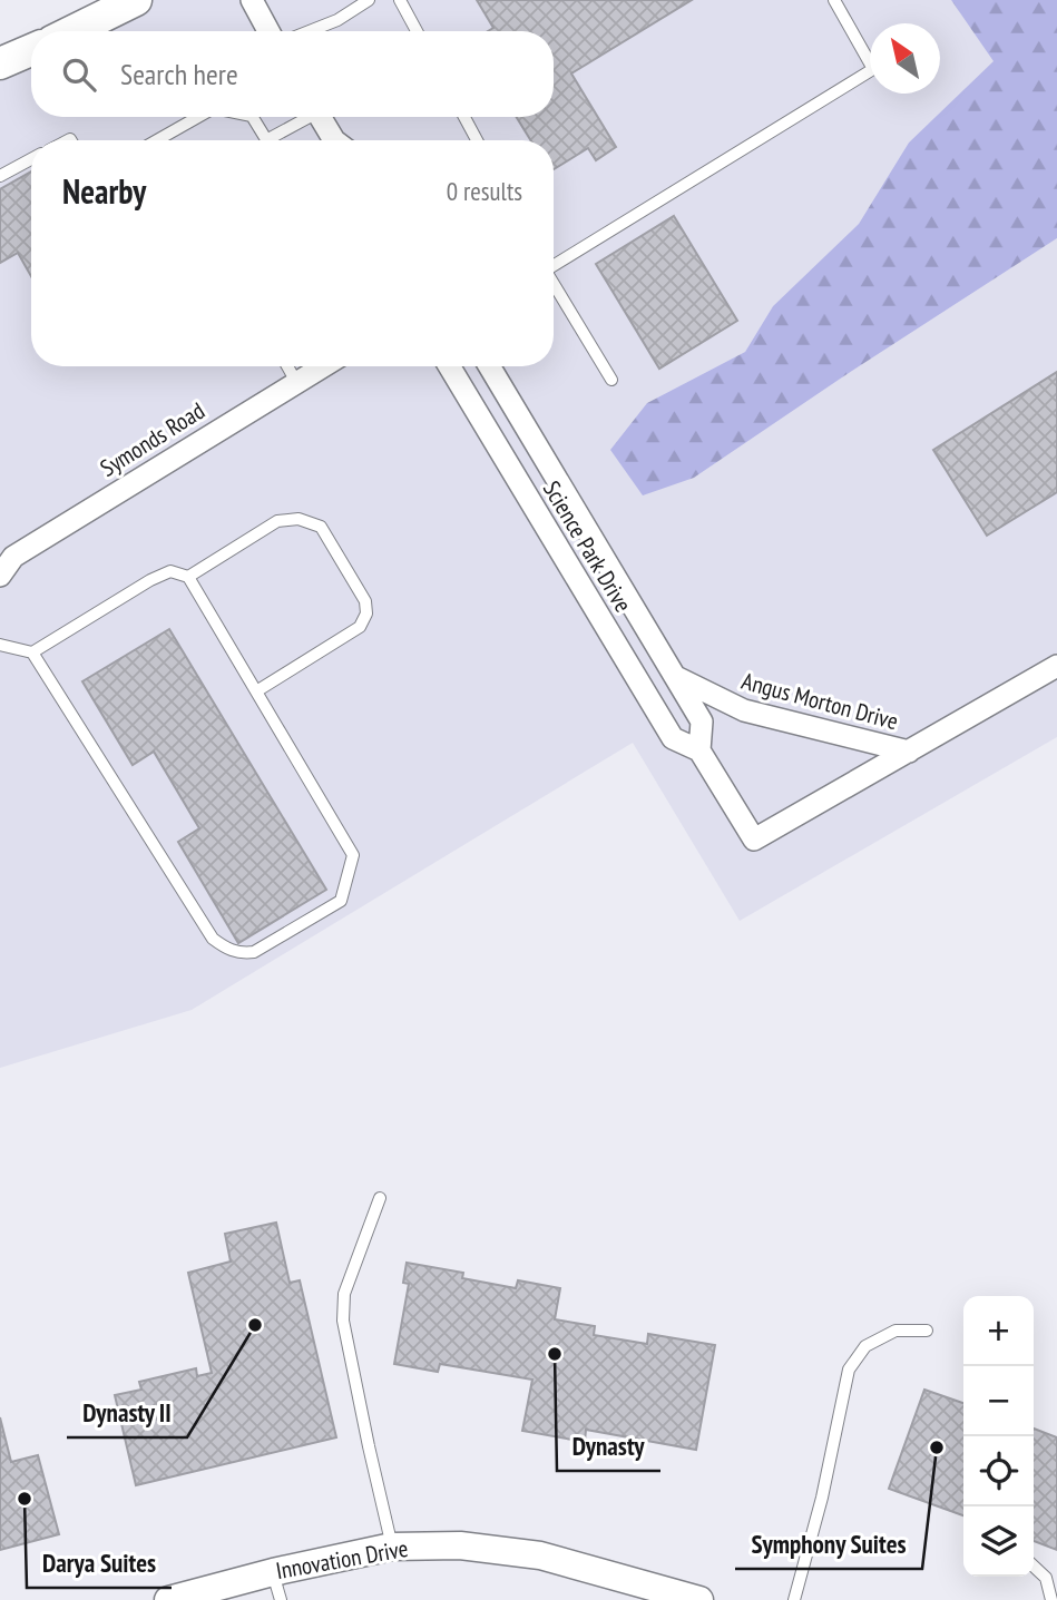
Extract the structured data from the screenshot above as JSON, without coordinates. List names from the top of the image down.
{
  "streets": {
    "street": [
      "Symonds Road",
      "Science Park Drive",
      "Angus Morton Drive",
      "Innovation Drive"
    ]
  },
  "crossings": [
    ["Science Park Drive", "Angus Morton Drive"]
  ],
  "places": [
    "Dynasty II",
    "Dynasty",
    "Symphony Suites",
    "Darya Suites"
  ],
  "north": "top left",
  "page": {
    "search": "Search here",
    "heading": ["Nearby", "0 results"],
    "map_buttons": ["+", "−"]
  }
}
